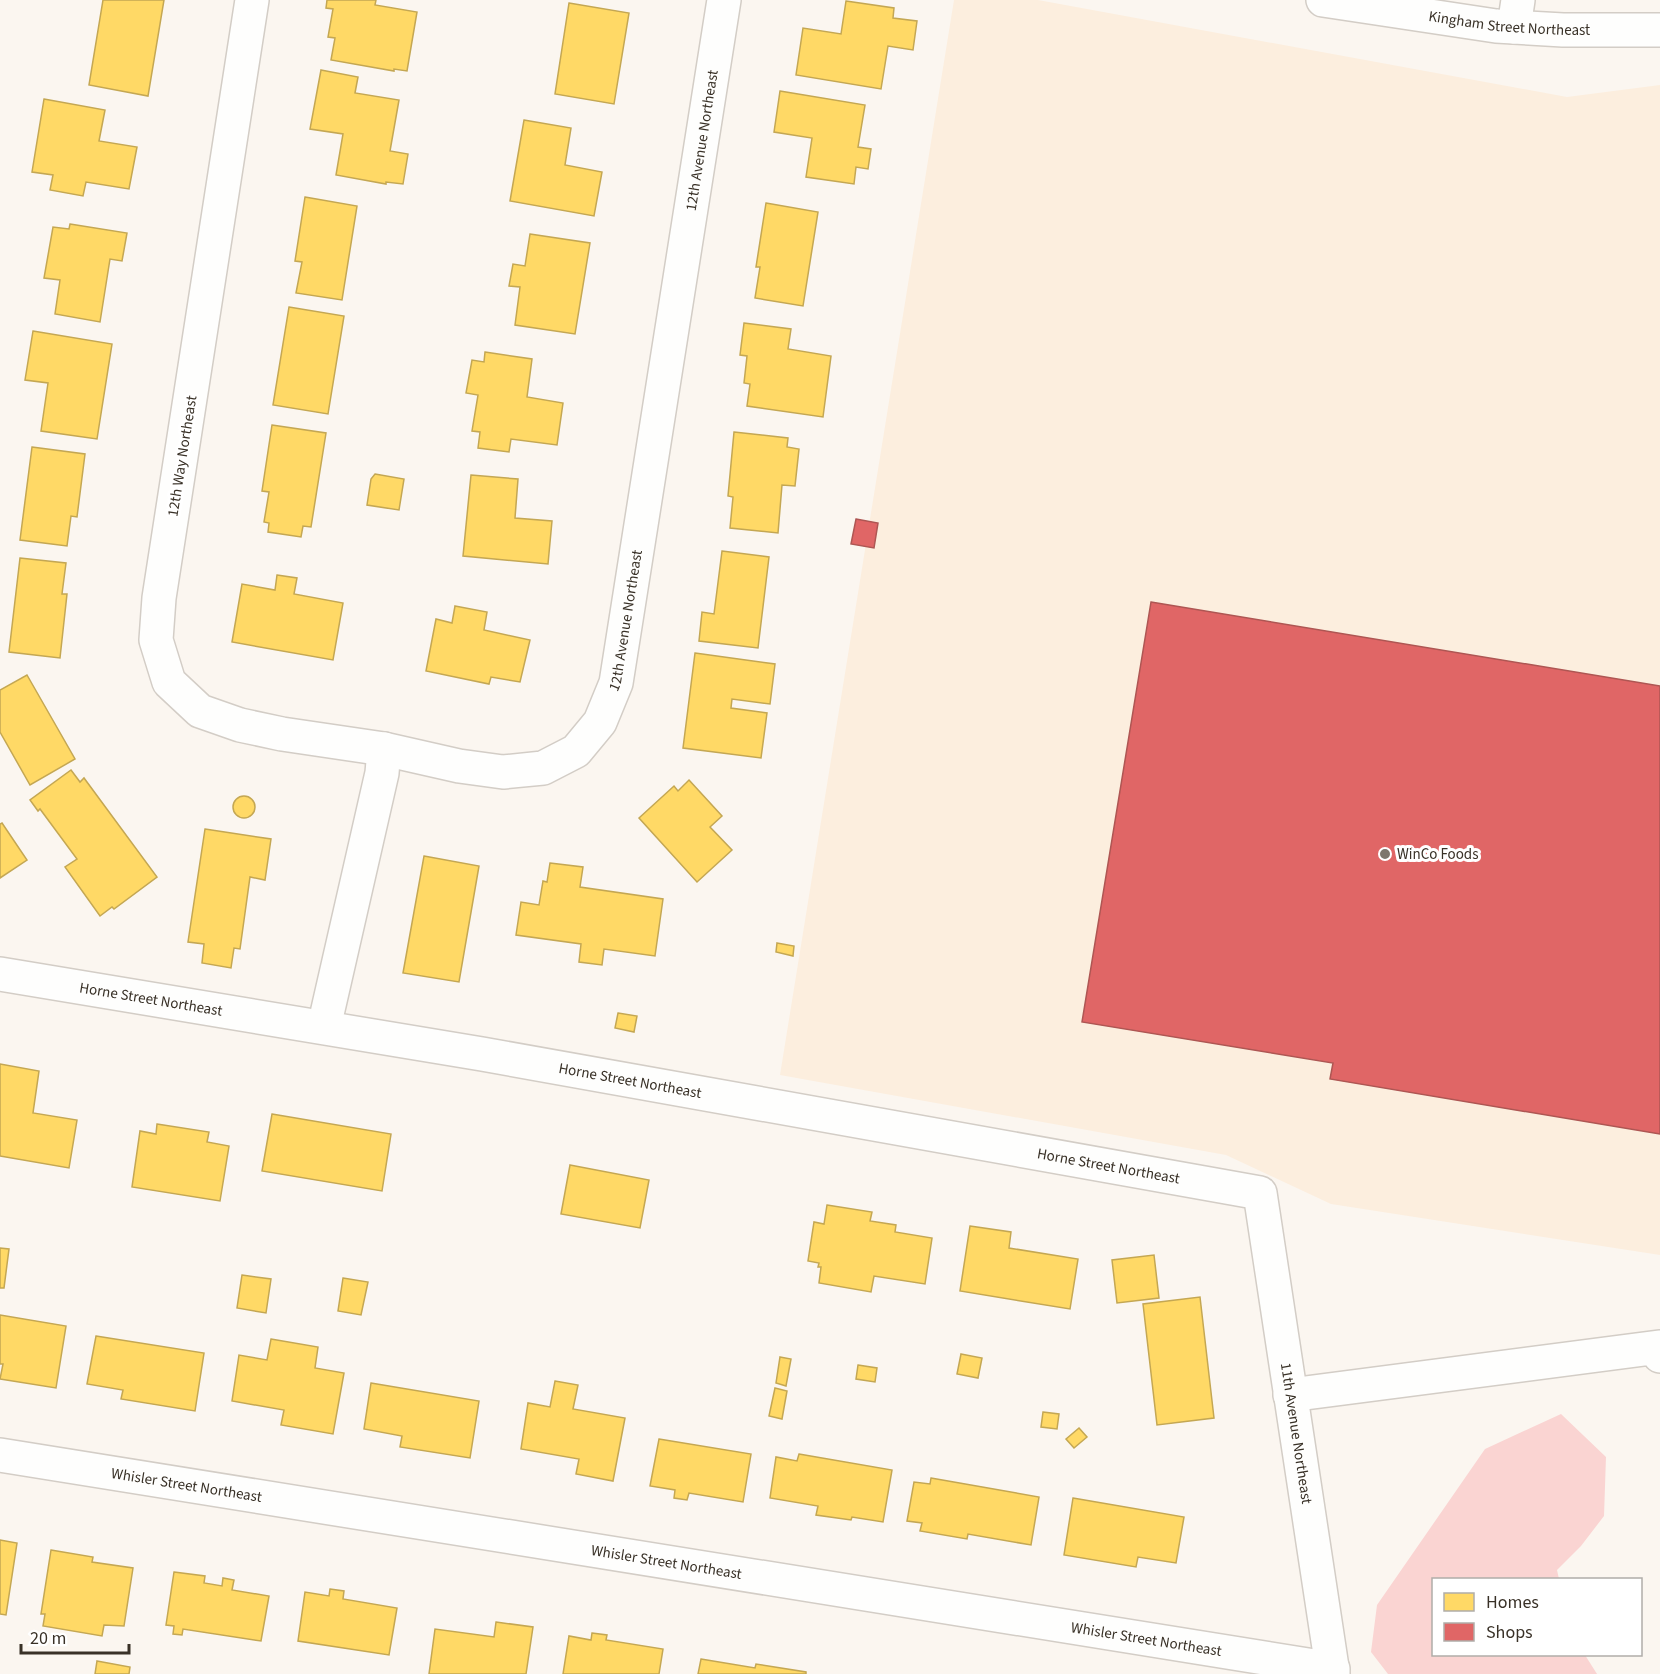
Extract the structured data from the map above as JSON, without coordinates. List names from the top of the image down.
{
  "streets": {
    "street": [
      "Kingham Street Northeast",
      "12th Avenue Northeast",
      "12th Way Northeast",
      "Horne Street Northeast",
      "11th Avenue Northeast",
      "Whisler Street Northeast"
    ]
  },
  "crossings": [
    ["12th Avenue Northeast", "12th Way Northeast"],
    ["Horne Street Northeast", "11th Avenue Northeast"],
    ["11th Avenue Northeast", "Whisler Street Northeast"]
  ],
  "places": ["WinCo Foods"],
  "legend": ["Homes", "Shops"],
  "scale_bar": "20 m"
}
